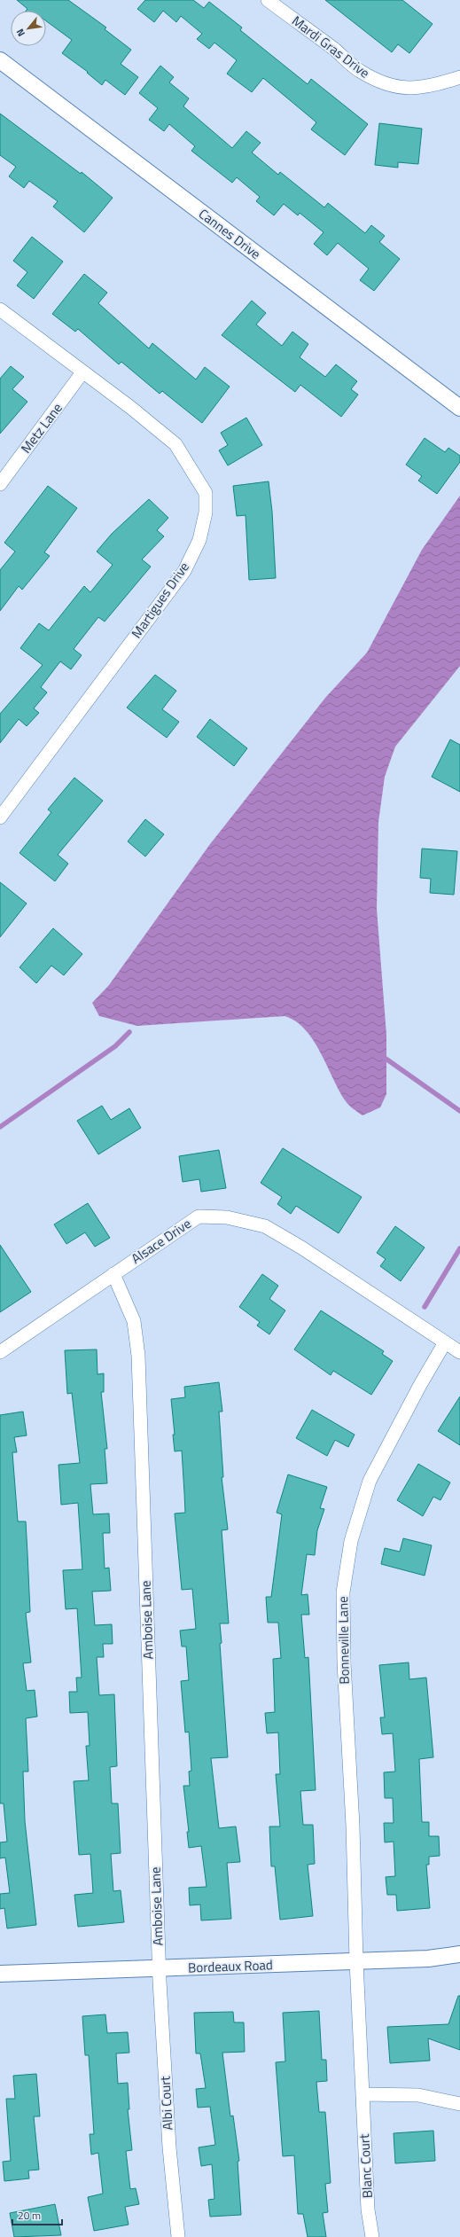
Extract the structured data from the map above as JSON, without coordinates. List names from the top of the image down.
{
  "streets": {
    "street": [
      "Mardi Gras Drive",
      "Cannes Drive",
      "Metz Lane",
      "Martigues Drive",
      "Alsace Drive",
      "Amboise Lane",
      "Bonneville Lane",
      "Bordeaux Road",
      "Albi Court",
      "Blanc Court"
    ]
  },
  "crossings": [
    ["Metz Lane", "Martigues Drive"],
    ["Alsace Drive", "Amboise Lane"],
    ["Alsace Drive", "Bonneville Lane"],
    ["Amboise Lane", "Bordeaux Road"],
    ["Amboise Lane", "Albi Court"],
    ["Bonneville Lane", "Bordeaux Road"],
    ["Bonneville Lane", "Blanc Court"],
    ["Bordeaux Road", "Albi Court"],
    ["Bordeaux Road", "Blanc Court"]
  ],
  "scale_bar": "20 m",
  "north": "bottom left"
}
